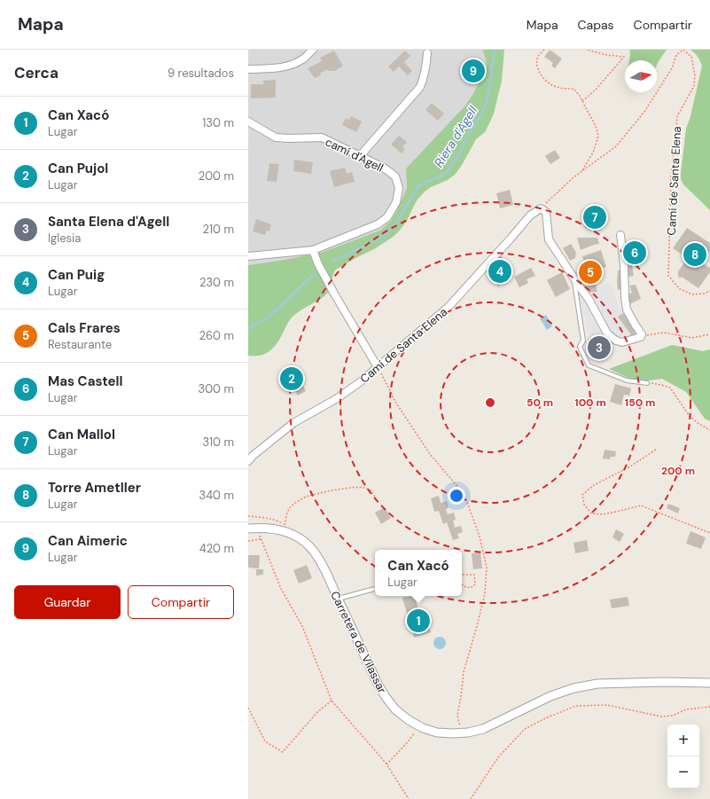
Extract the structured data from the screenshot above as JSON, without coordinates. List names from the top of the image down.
{
  "streets": {
    "street": ["camí d'Agell", "Camí de Santa Elena", "Carretera de Vilassar"]
  },
  "water": ["Riera d'Agell"],
  "north": "right",
  "page": {
    "header": "Mapa",
    "nav": ["Mapa", "Capas", "Compartir"],
    "heading": ["Cerca", "9 resultados"],
    "pins": [
      "9",
      "7",
      "6",
      "8",
      "4",
      "5",
      "3",
      "2",
      "1"
    ],
    "list": [
      {
        "mark": "1",
        "name": "Can Xacó",
        "note": "Lugar",
        "value": "130 m"
      },
      {
        "mark": "2",
        "name": "Can Pujol",
        "note": "Lugar",
        "value": "200 m"
      },
      {
        "mark": "3",
        "name": "Santa Elena d'Agell",
        "note": "Iglesia",
        "value": "210 m"
      },
      {
        "mark": "4",
        "name": "Can Puig",
        "note": "Lugar",
        "value": "230 m"
      },
      {
        "mark": "5",
        "name": "Cals Frares",
        "note": "Restaurante",
        "value": "260 m"
      },
      {
        "mark": "6",
        "name": "Mas Castell",
        "note": "Lugar",
        "value": "300 m"
      },
      {
        "mark": "7",
        "name": "Can Mallol",
        "note": "Lugar",
        "value": "310 m"
      },
      {
        "mark": "8",
        "name": "Torre Ametller",
        "note": "Lugar",
        "value": "340 m"
      },
      {
        "mark": "9",
        "name": "Can Aimeric",
        "note": "Lugar",
        "value": "420 m"
      }
    ],
    "popup": ["Can Xacó", "Lugar"],
    "buttons": ["Guardar", "Compartir"],
    "map_buttons": ["+", "−"]
  },
  "rings": [
    "50 m",
    "100 m",
    "150 m",
    "200 m"
  ]
}
